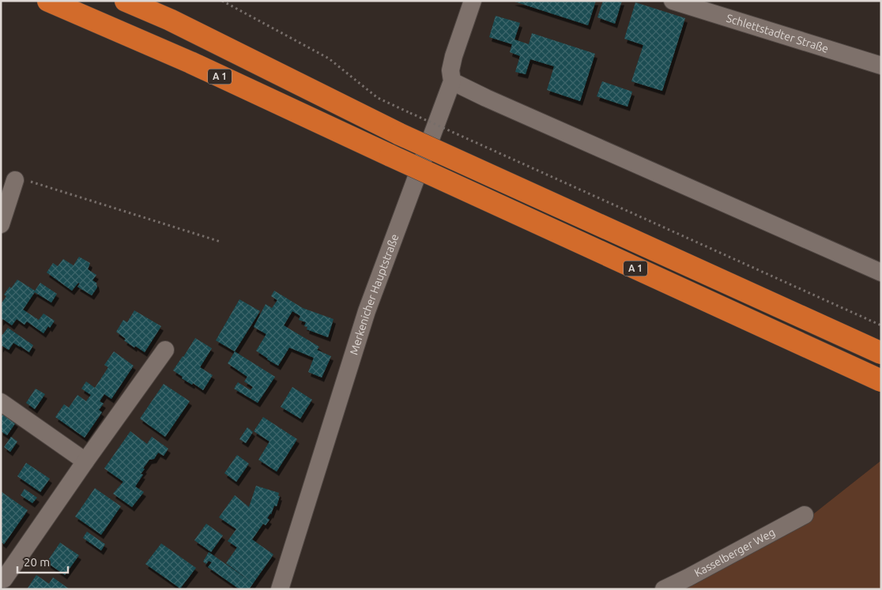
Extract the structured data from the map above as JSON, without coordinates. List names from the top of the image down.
{
  "streets": {
    "highway": ["A 1"],
    "street": ["Schlettstadter Straße", "Merkenicher Hauptstraße", "Kasselberger Weg"]
  },
  "scale_bar": "20 m"
}
